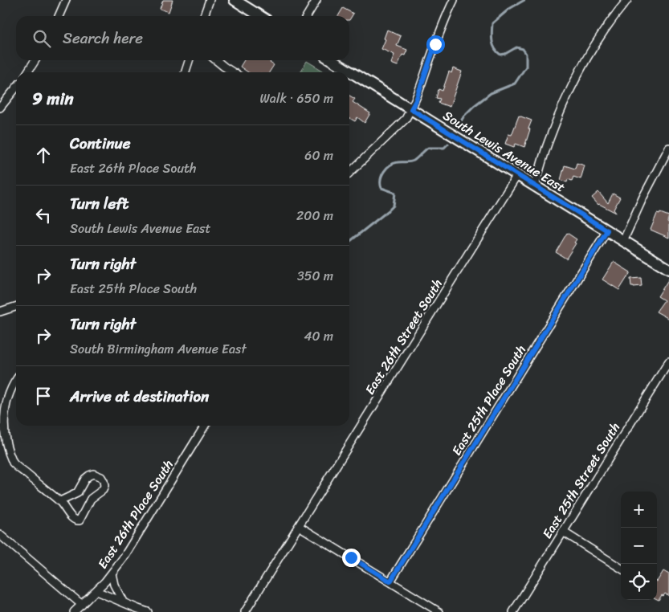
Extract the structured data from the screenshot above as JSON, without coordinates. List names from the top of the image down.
{
  "streets": {
    "main road": ["South Lewis Avenue East"],
    "street": [
      "East 26th Street South",
      "East 25th Place South",
      "East 25th Street South",
      "East 26th Place South"
    ]
  },
  "crossings": [
    ["South Lewis Avenue East", "East 26th Street South"],
    ["South Lewis Avenue East", "East 25th Place South"]
  ],
  "page": {
    "search": "Search here",
    "heading": ["9 min", "Walk · 650 m"],
    "list": [
      ["Continue", "East 26th Place South", "60 m"],
      ["Turn left", "South Lewis Avenue East", "200 m"],
      ["Turn right", "East 25th Place South", "350 m"],
      ["Turn right", "South Birmingham Avenue East", "40 m"],
      "Arrive at destination"
    ],
    "map_buttons": ["+", "−"]
  }
}
